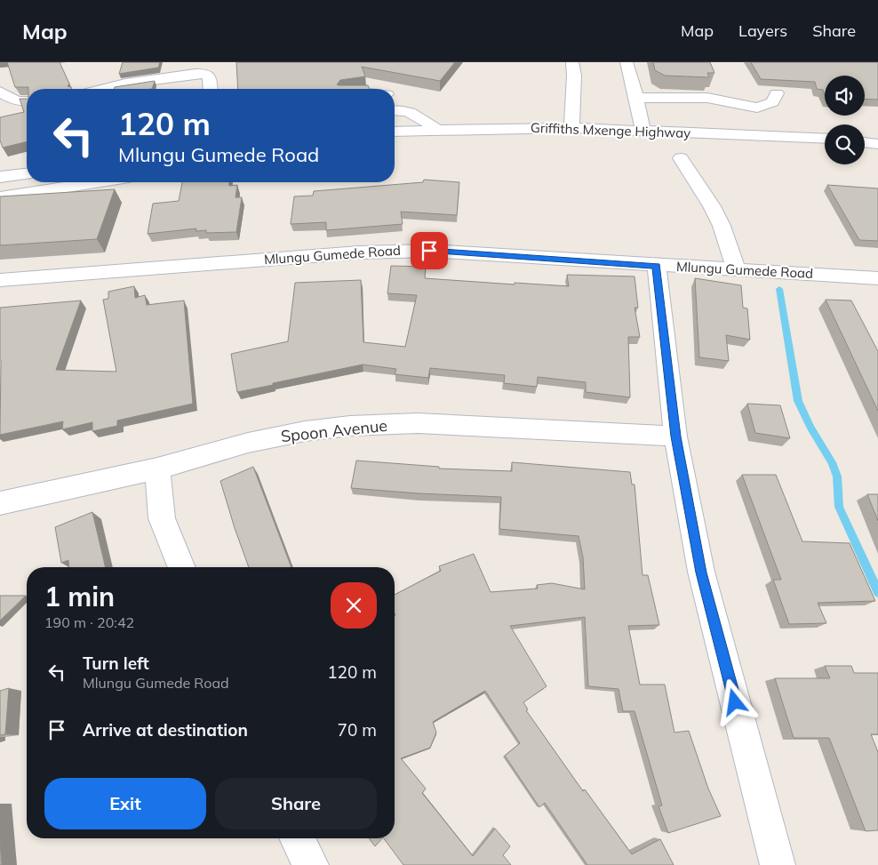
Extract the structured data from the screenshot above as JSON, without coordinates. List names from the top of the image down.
{
  "streets": {
    "street": ["Griffiths Mxenge Highway", "Mlungu Gumede Road", "Spoon Avenue"]
  },
  "page": {
    "header": "Map",
    "nav": ["Map", "Layers", "Share"],
    "turn": ["120 m", "Mlungu Gumede Road"],
    "heading": ["1 min", "190 m · 20:42"],
    "list": [
      {
        "name": "Turn left",
        "note": "Mlungu Gumede Road",
        "value": "120 m"
      },
      {
        "name": "Arrive at destination",
        "value": "70 m"
      }
    ],
    "buttons": ["Exit", "Share"]
  }
}
